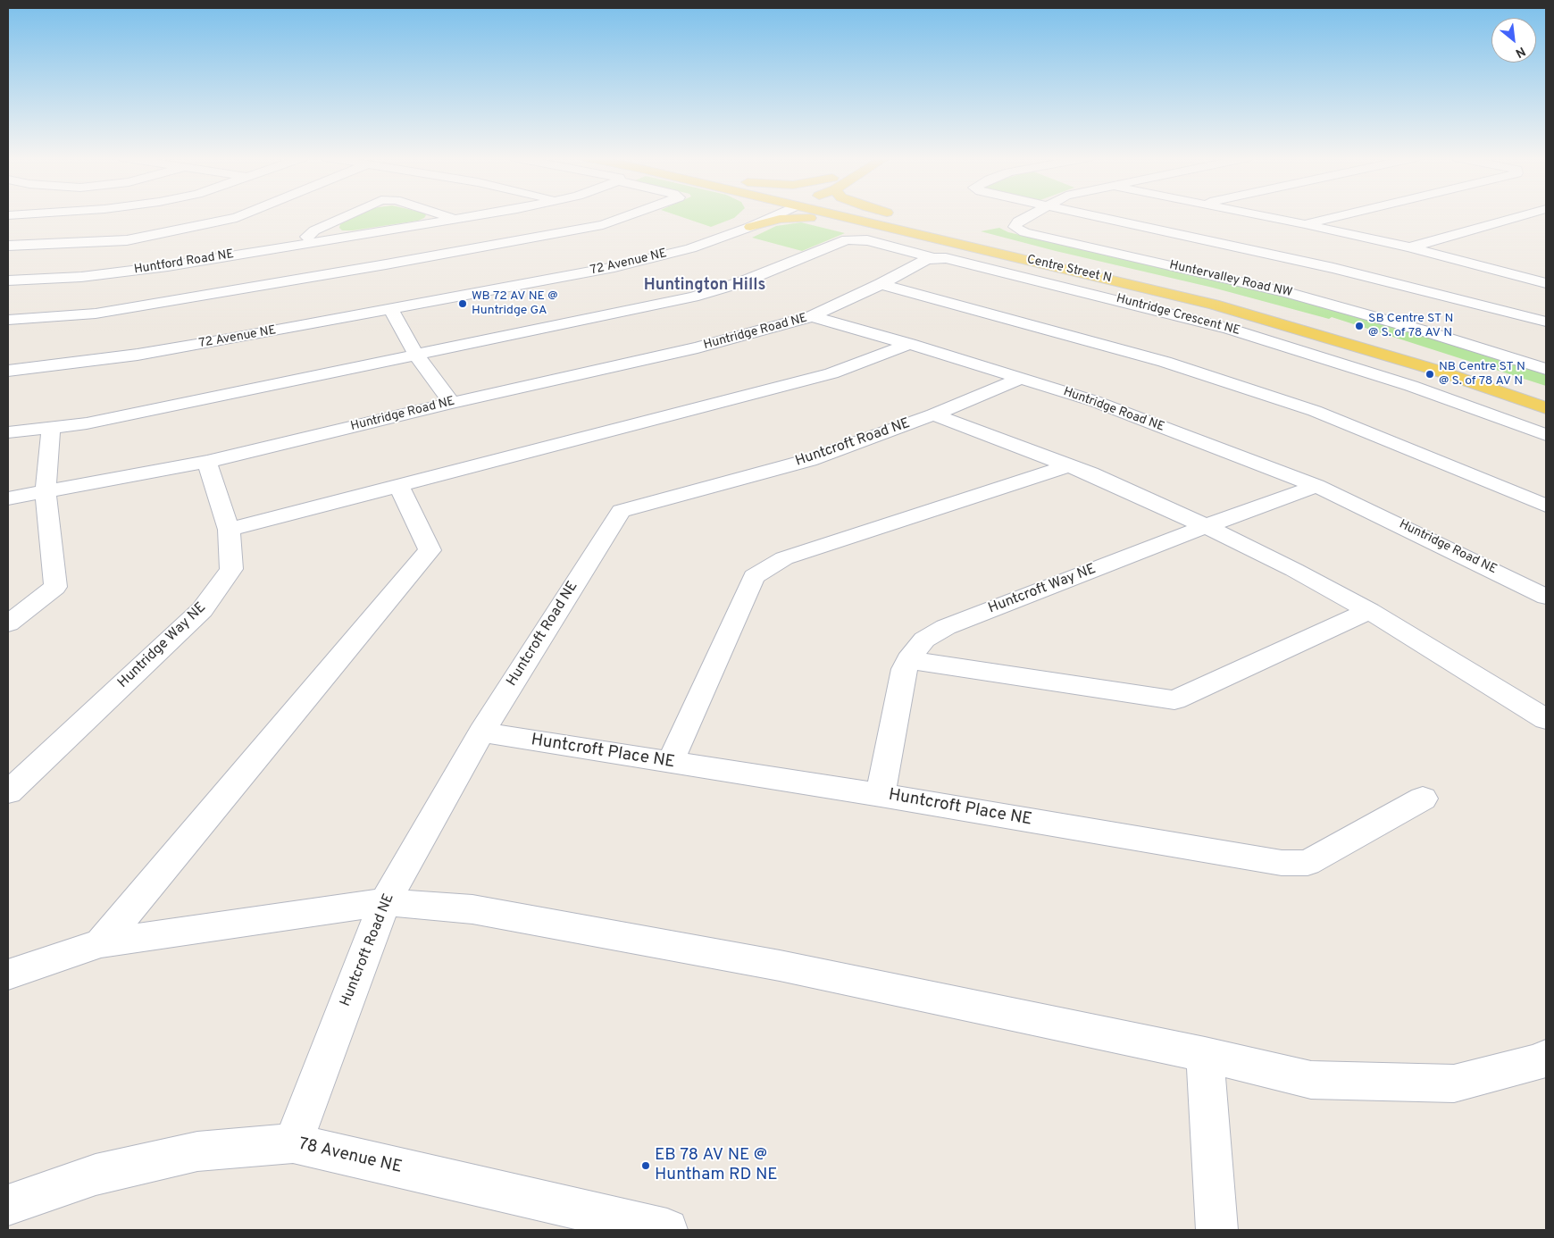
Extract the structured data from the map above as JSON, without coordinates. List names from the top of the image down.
{
  "streets": {
    "main road": ["Centre Street N"],
    "street": [
      "Huntford Road NE",
      "72 Avenue NE",
      "Huntervalley Road NW",
      "Huntridge Crescent NE",
      "Huntridge Road NE",
      "Huntcroft Road NE",
      "Huntcroft Way NE",
      "Huntridge Way NE",
      "Huntcroft Place NE",
      "78 Avenue NE"
    ]
  },
  "crossings": [
    ["Huntridge Crescent NE", "Huntridge Road NE"],
    ["Huntridge Road NE", "Huntcroft Road NE"],
    ["Huntridge Road NE", "Huntcroft Way NE"],
    ["Huntridge Road NE", "Huntridge Way NE"],
    ["Huntcroft Road NE", "Huntcroft Place NE"],
    ["Huntcroft Road NE", "78 Avenue NE"],
    ["Huntcroft Way NE", "Huntcroft Place NE"]
  ],
  "districts": ["Huntington Hills"],
  "places": [
    "WB 72 AV NE @ Huntridge GA",
    "SB Centre ST N @ S. of 78 AV N",
    "NB Centre ST N @ S. of 78 AV N",
    "EB 78 AV NE @ Huntham RD NE"
  ],
  "north": "bottom right"
}
